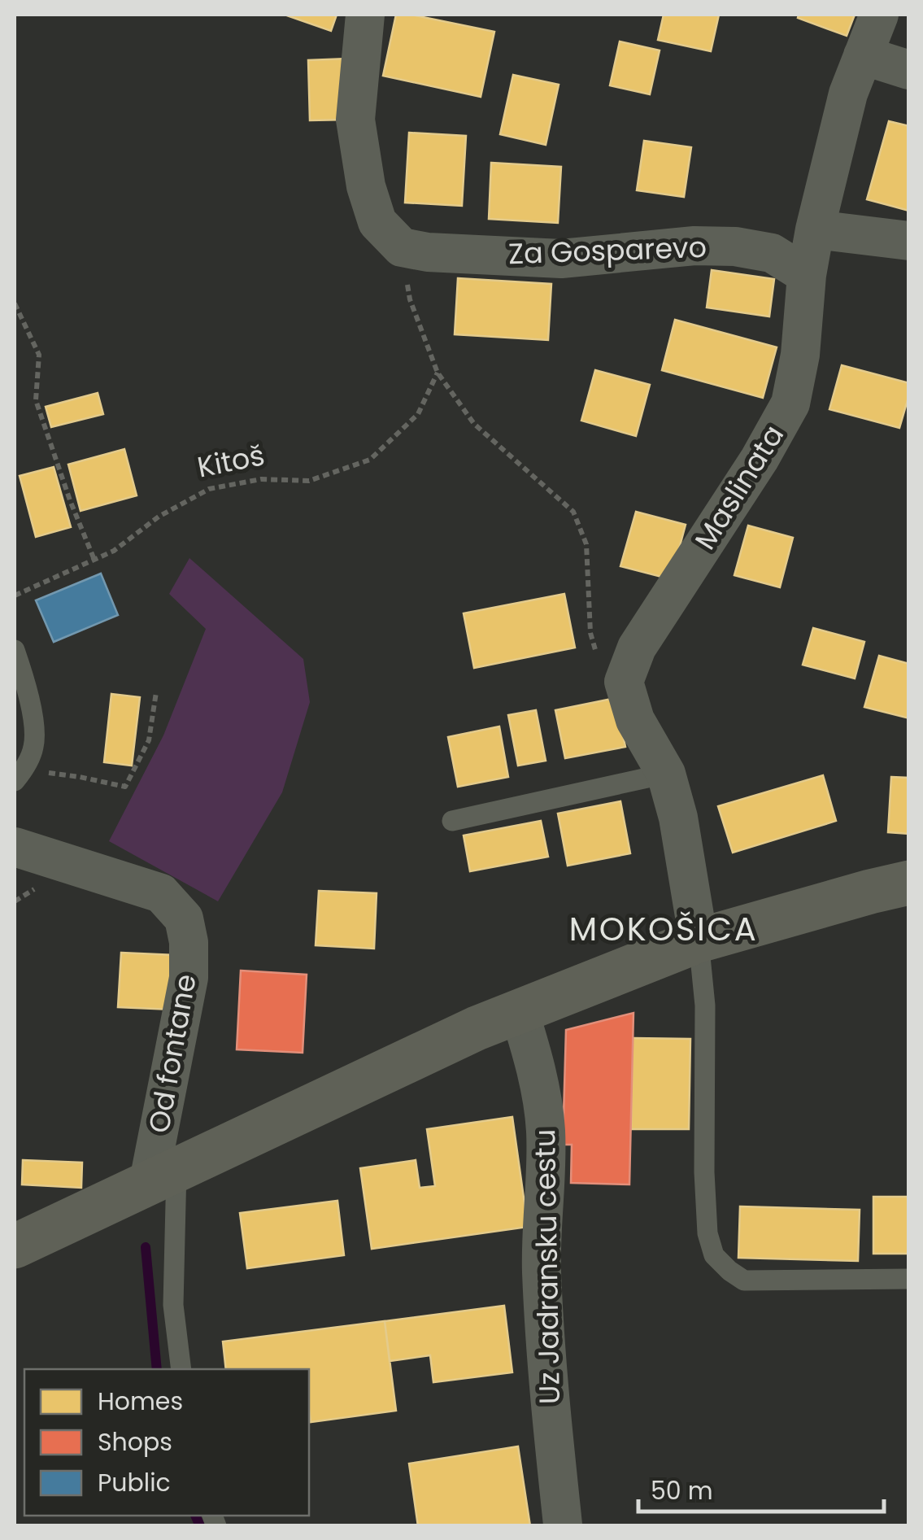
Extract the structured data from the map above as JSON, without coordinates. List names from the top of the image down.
{
  "streets": {
    "street": [
      "Za Gosparevo",
      "Maslinata",
      "Od fontane",
      "Uz Jadransku cestu"
    ],
    "path": ["Kitoš"]
  },
  "crossings": [
    ["Za Gosparevo", "Maslinata"]
  ],
  "districts": ["MOKOŠICA"],
  "legend": ["Homes", "Shops", "Public"],
  "scale_bar": "50 m"
}
